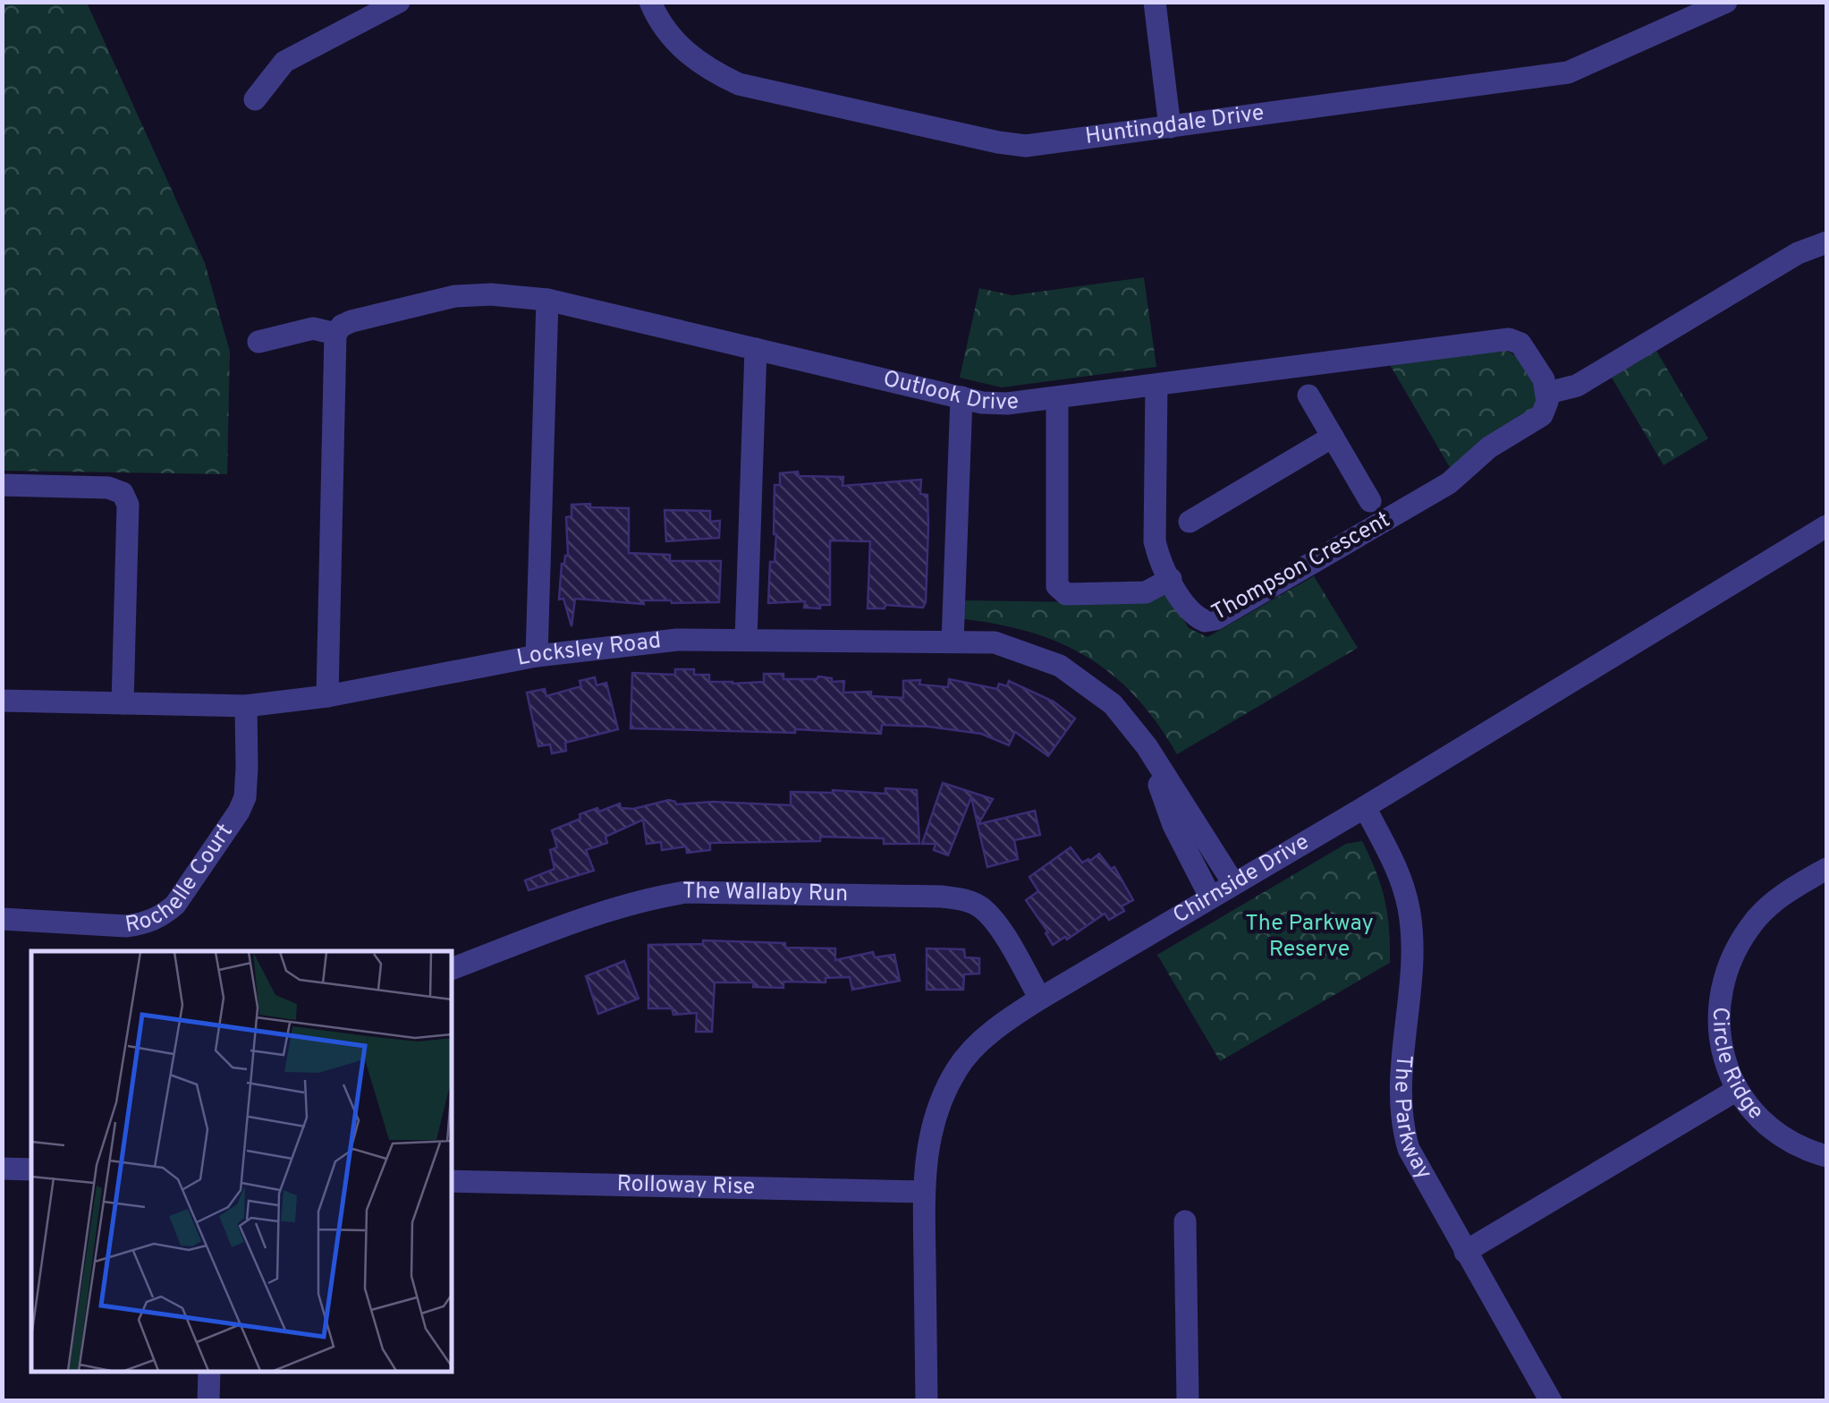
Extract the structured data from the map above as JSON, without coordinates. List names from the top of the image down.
{
  "streets": {
    "street": [
      "Huntingdale Drive",
      "Outlook Drive",
      "Thompson Crescent",
      "Locksley Road",
      "Rochelle Court",
      "Chirnside Drive",
      "The Wallaby Run",
      "Circle Ridge",
      "The Parkway",
      "Rolloway Rise"
    ]
  },
  "crossings": [
    ["Outlook Drive", "Thompson Crescent"],
    ["Locksley Road", "Rochelle Court"],
    ["Locksley Road", "Chirnside Drive"],
    ["Chirnside Drive", "The Wallaby Run"],
    ["Chirnside Drive", "The Parkway"],
    ["Chirnside Drive", "Rolloway Rise"]
  ],
  "parks": ["The Parkway Reserve"]
}
